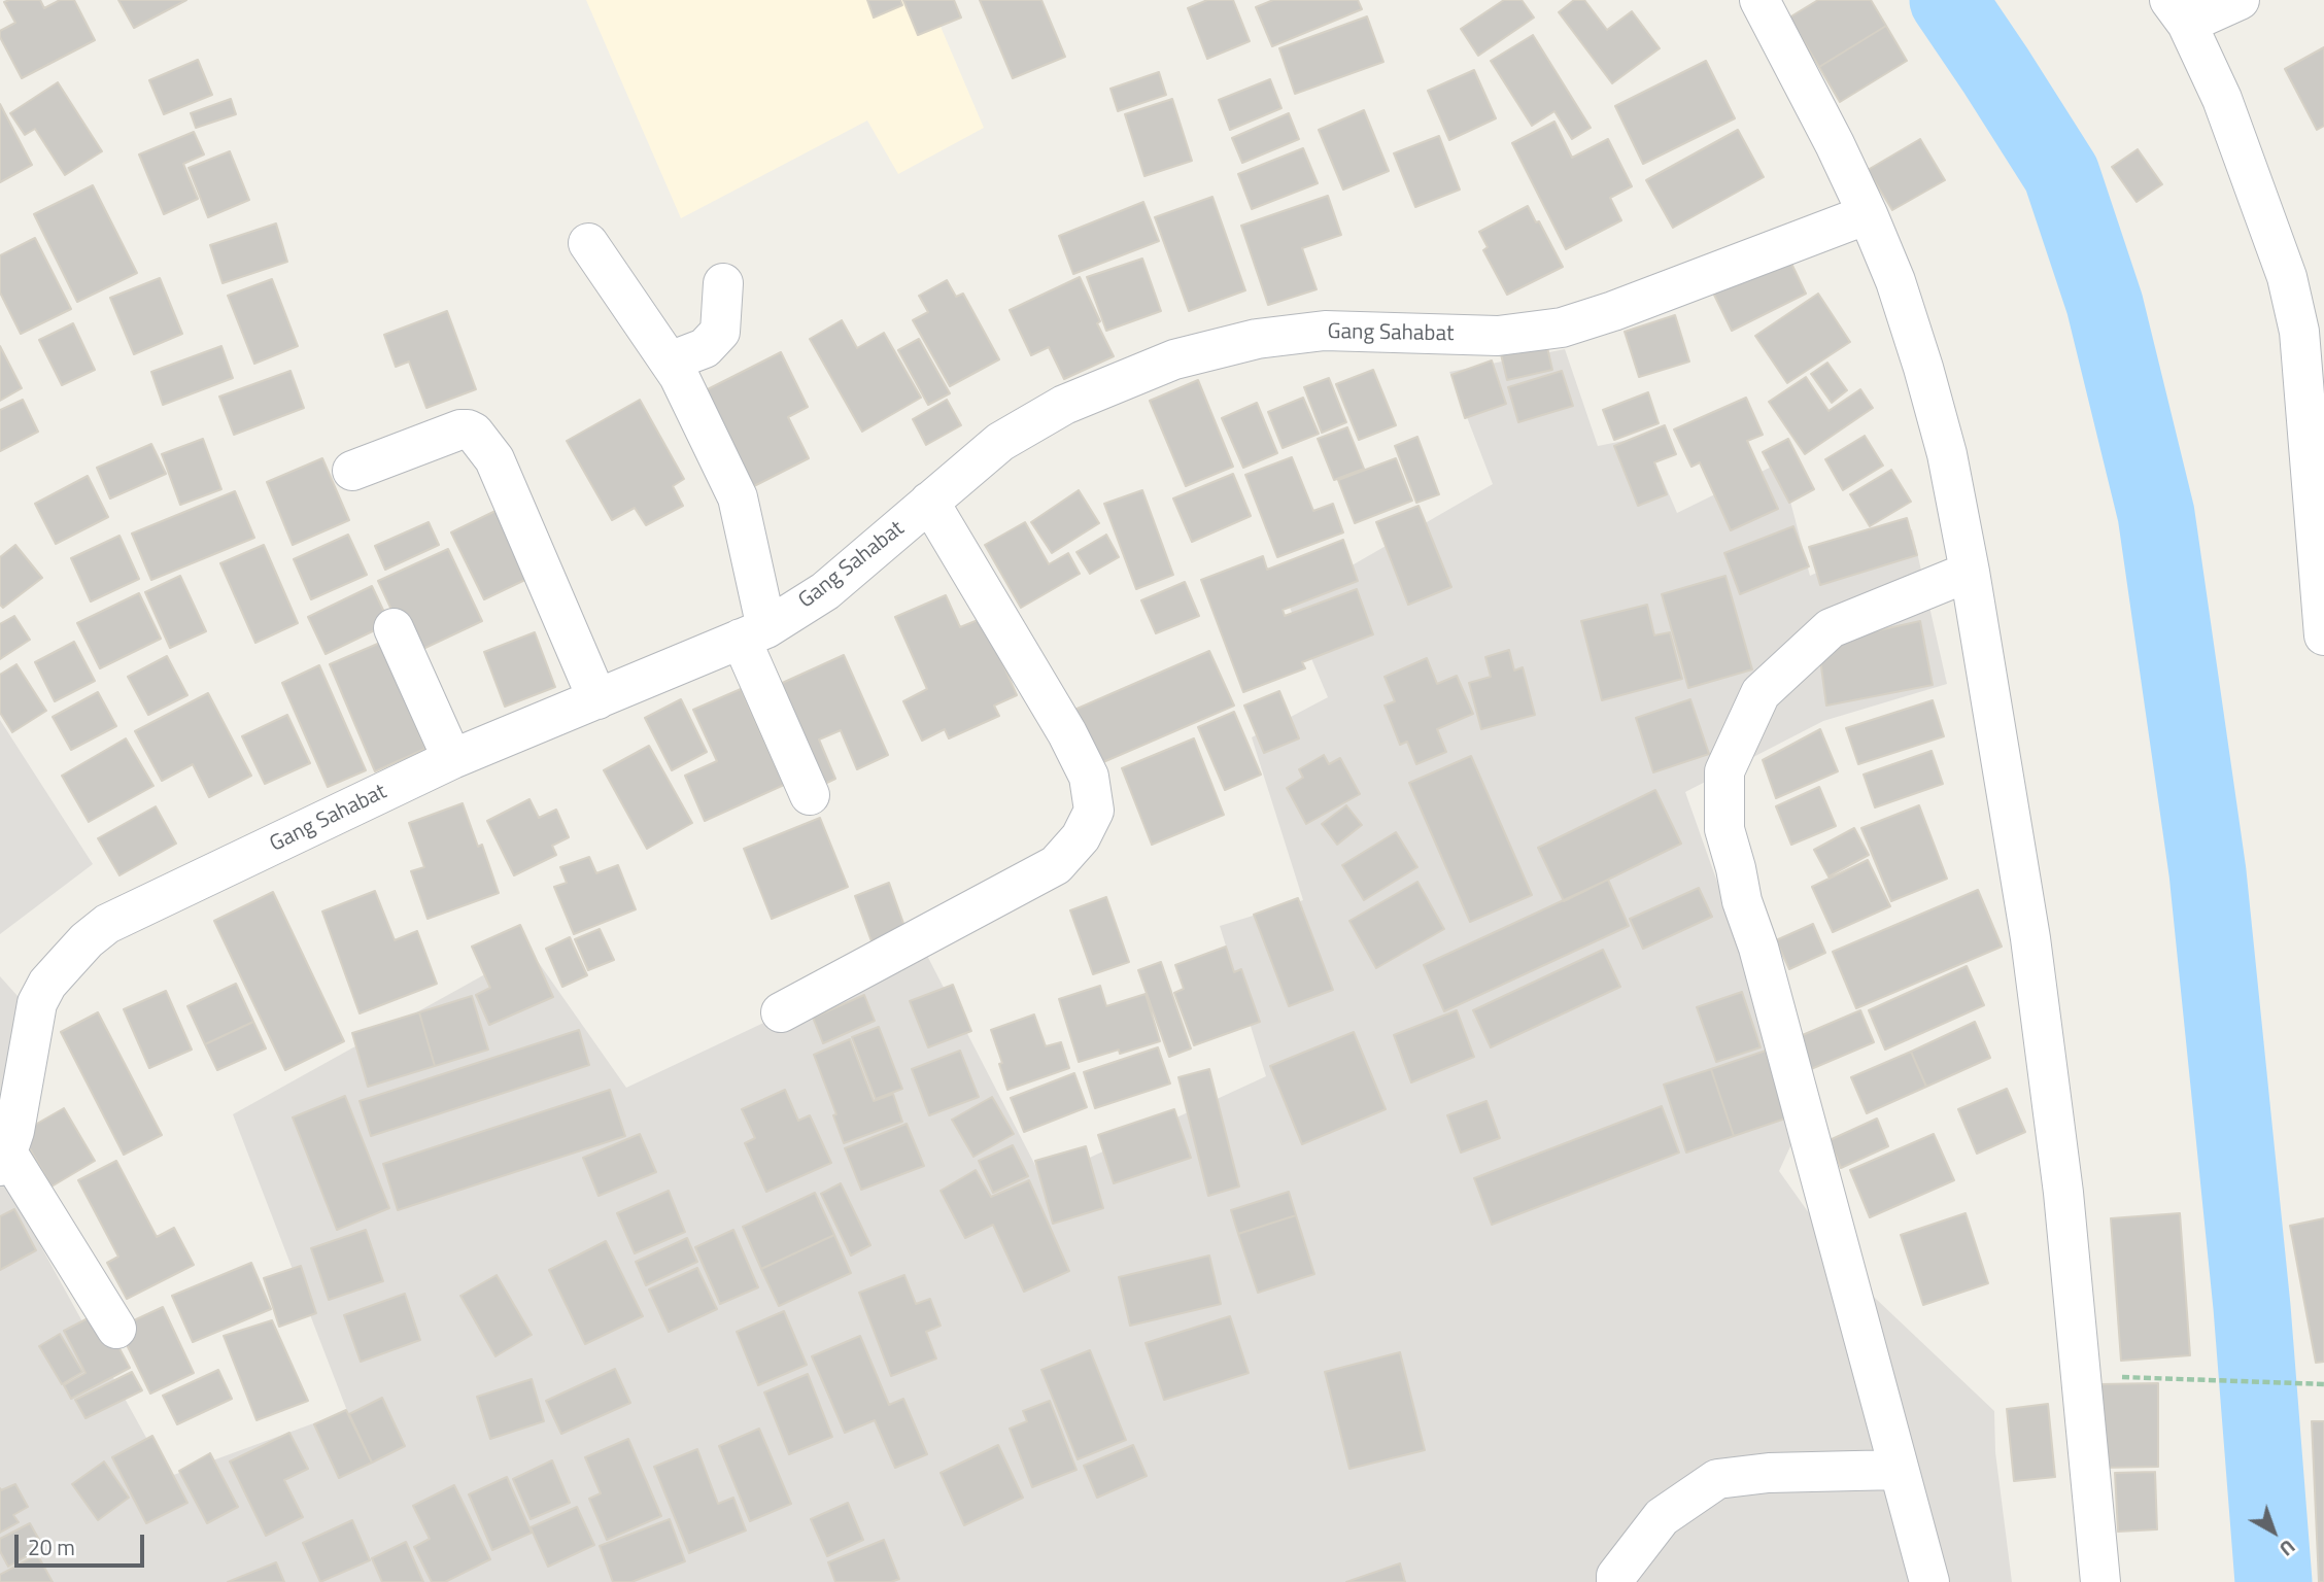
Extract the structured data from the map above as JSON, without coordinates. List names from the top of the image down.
{
  "streets": {
    "street": ["Gang Sahabat"]
  },
  "scale_bar": "20 m",
  "north": "bottom right"
}
